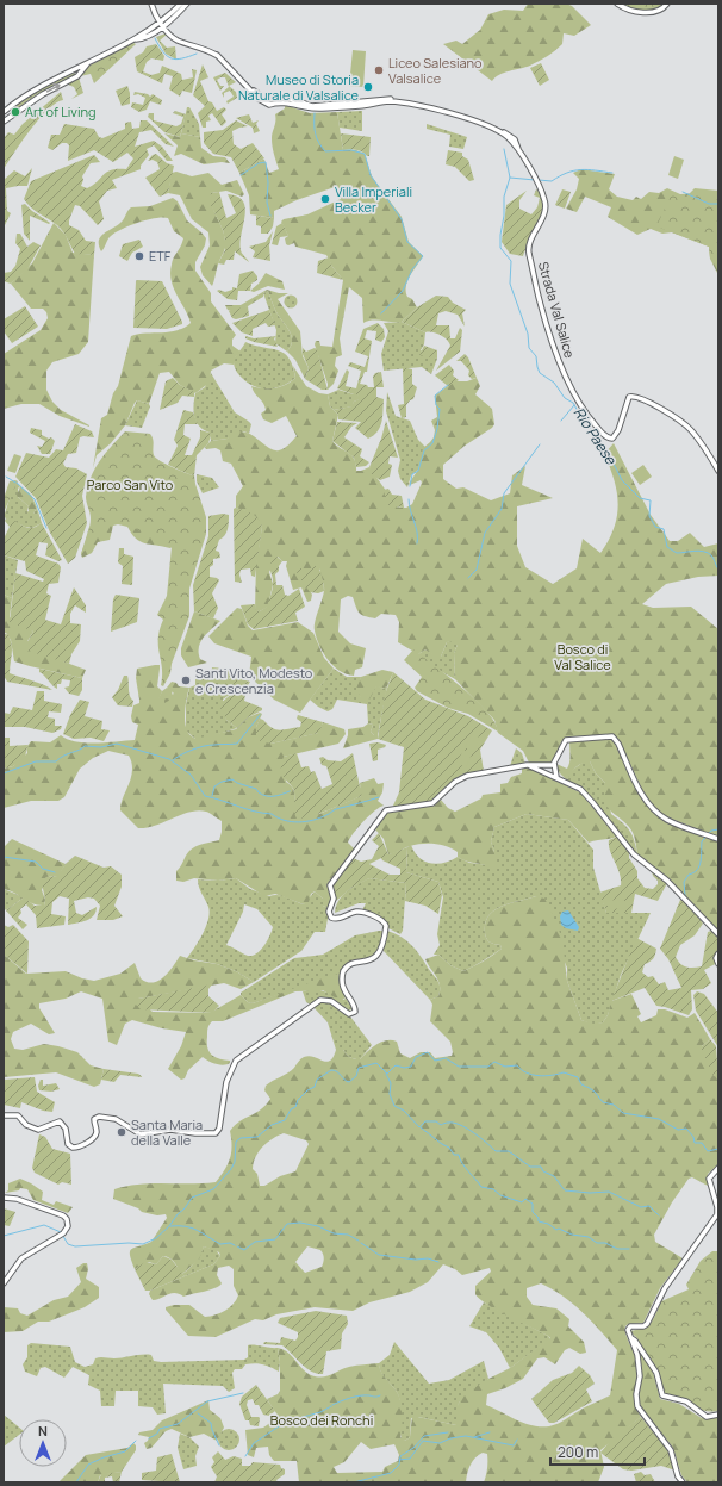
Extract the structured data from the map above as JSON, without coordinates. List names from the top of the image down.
{
  "streets": {
    "street": ["Strada Val Salice"]
  },
  "water": ["Rio Paese"],
  "parks": ["Parco San Vito", "Bosco di Val Salice", "Bosco dei Ronchi"],
  "places": [
    "Liceo Salesiano Valsalice",
    "Museo di Storia Naturale di Valsalice",
    "Art of Living",
    "Villa Imperiali Becker",
    "ETF",
    "Santi Vito, Modesto e Crescenzia",
    "Santa Maria della Valle"
  ],
  "scale_bar": "200 m",
  "north": "top"
}
